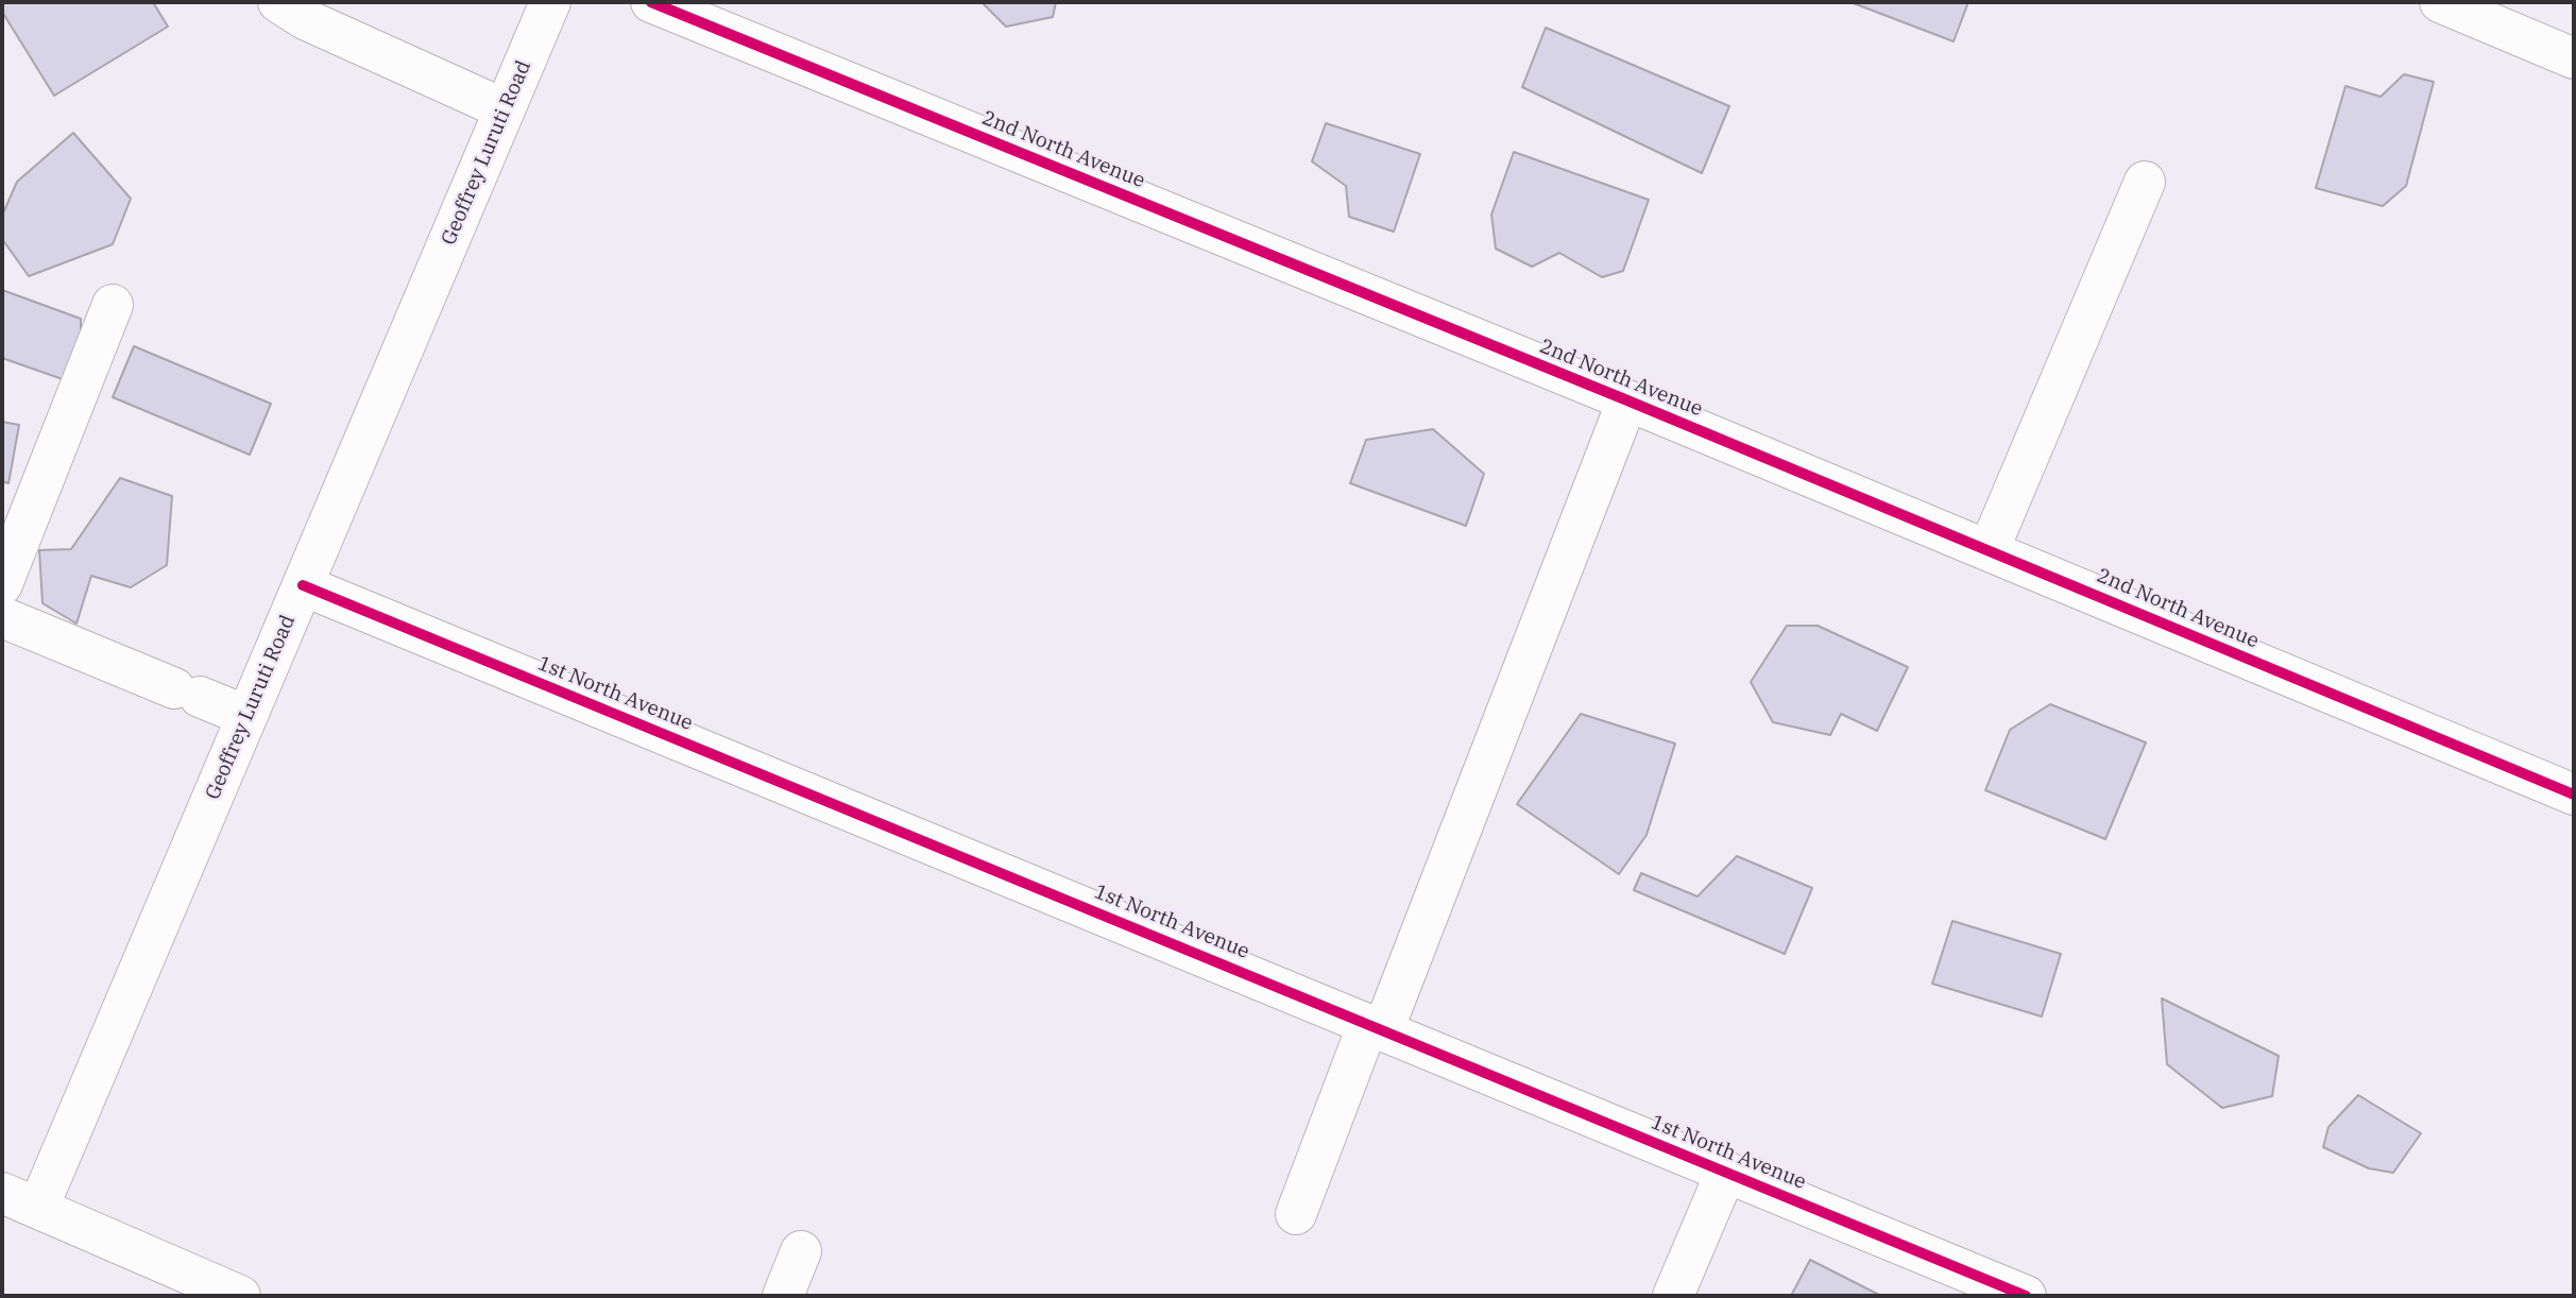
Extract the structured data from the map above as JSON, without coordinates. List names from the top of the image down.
{
  "streets": {
    "street": ["2nd North Avenue", "Geoffrey Luruti Road", "1st North Avenue"]
  },
  "crossings": [
    ["Geoffrey Luruti Road", "1st North Avenue"]
  ]
}
